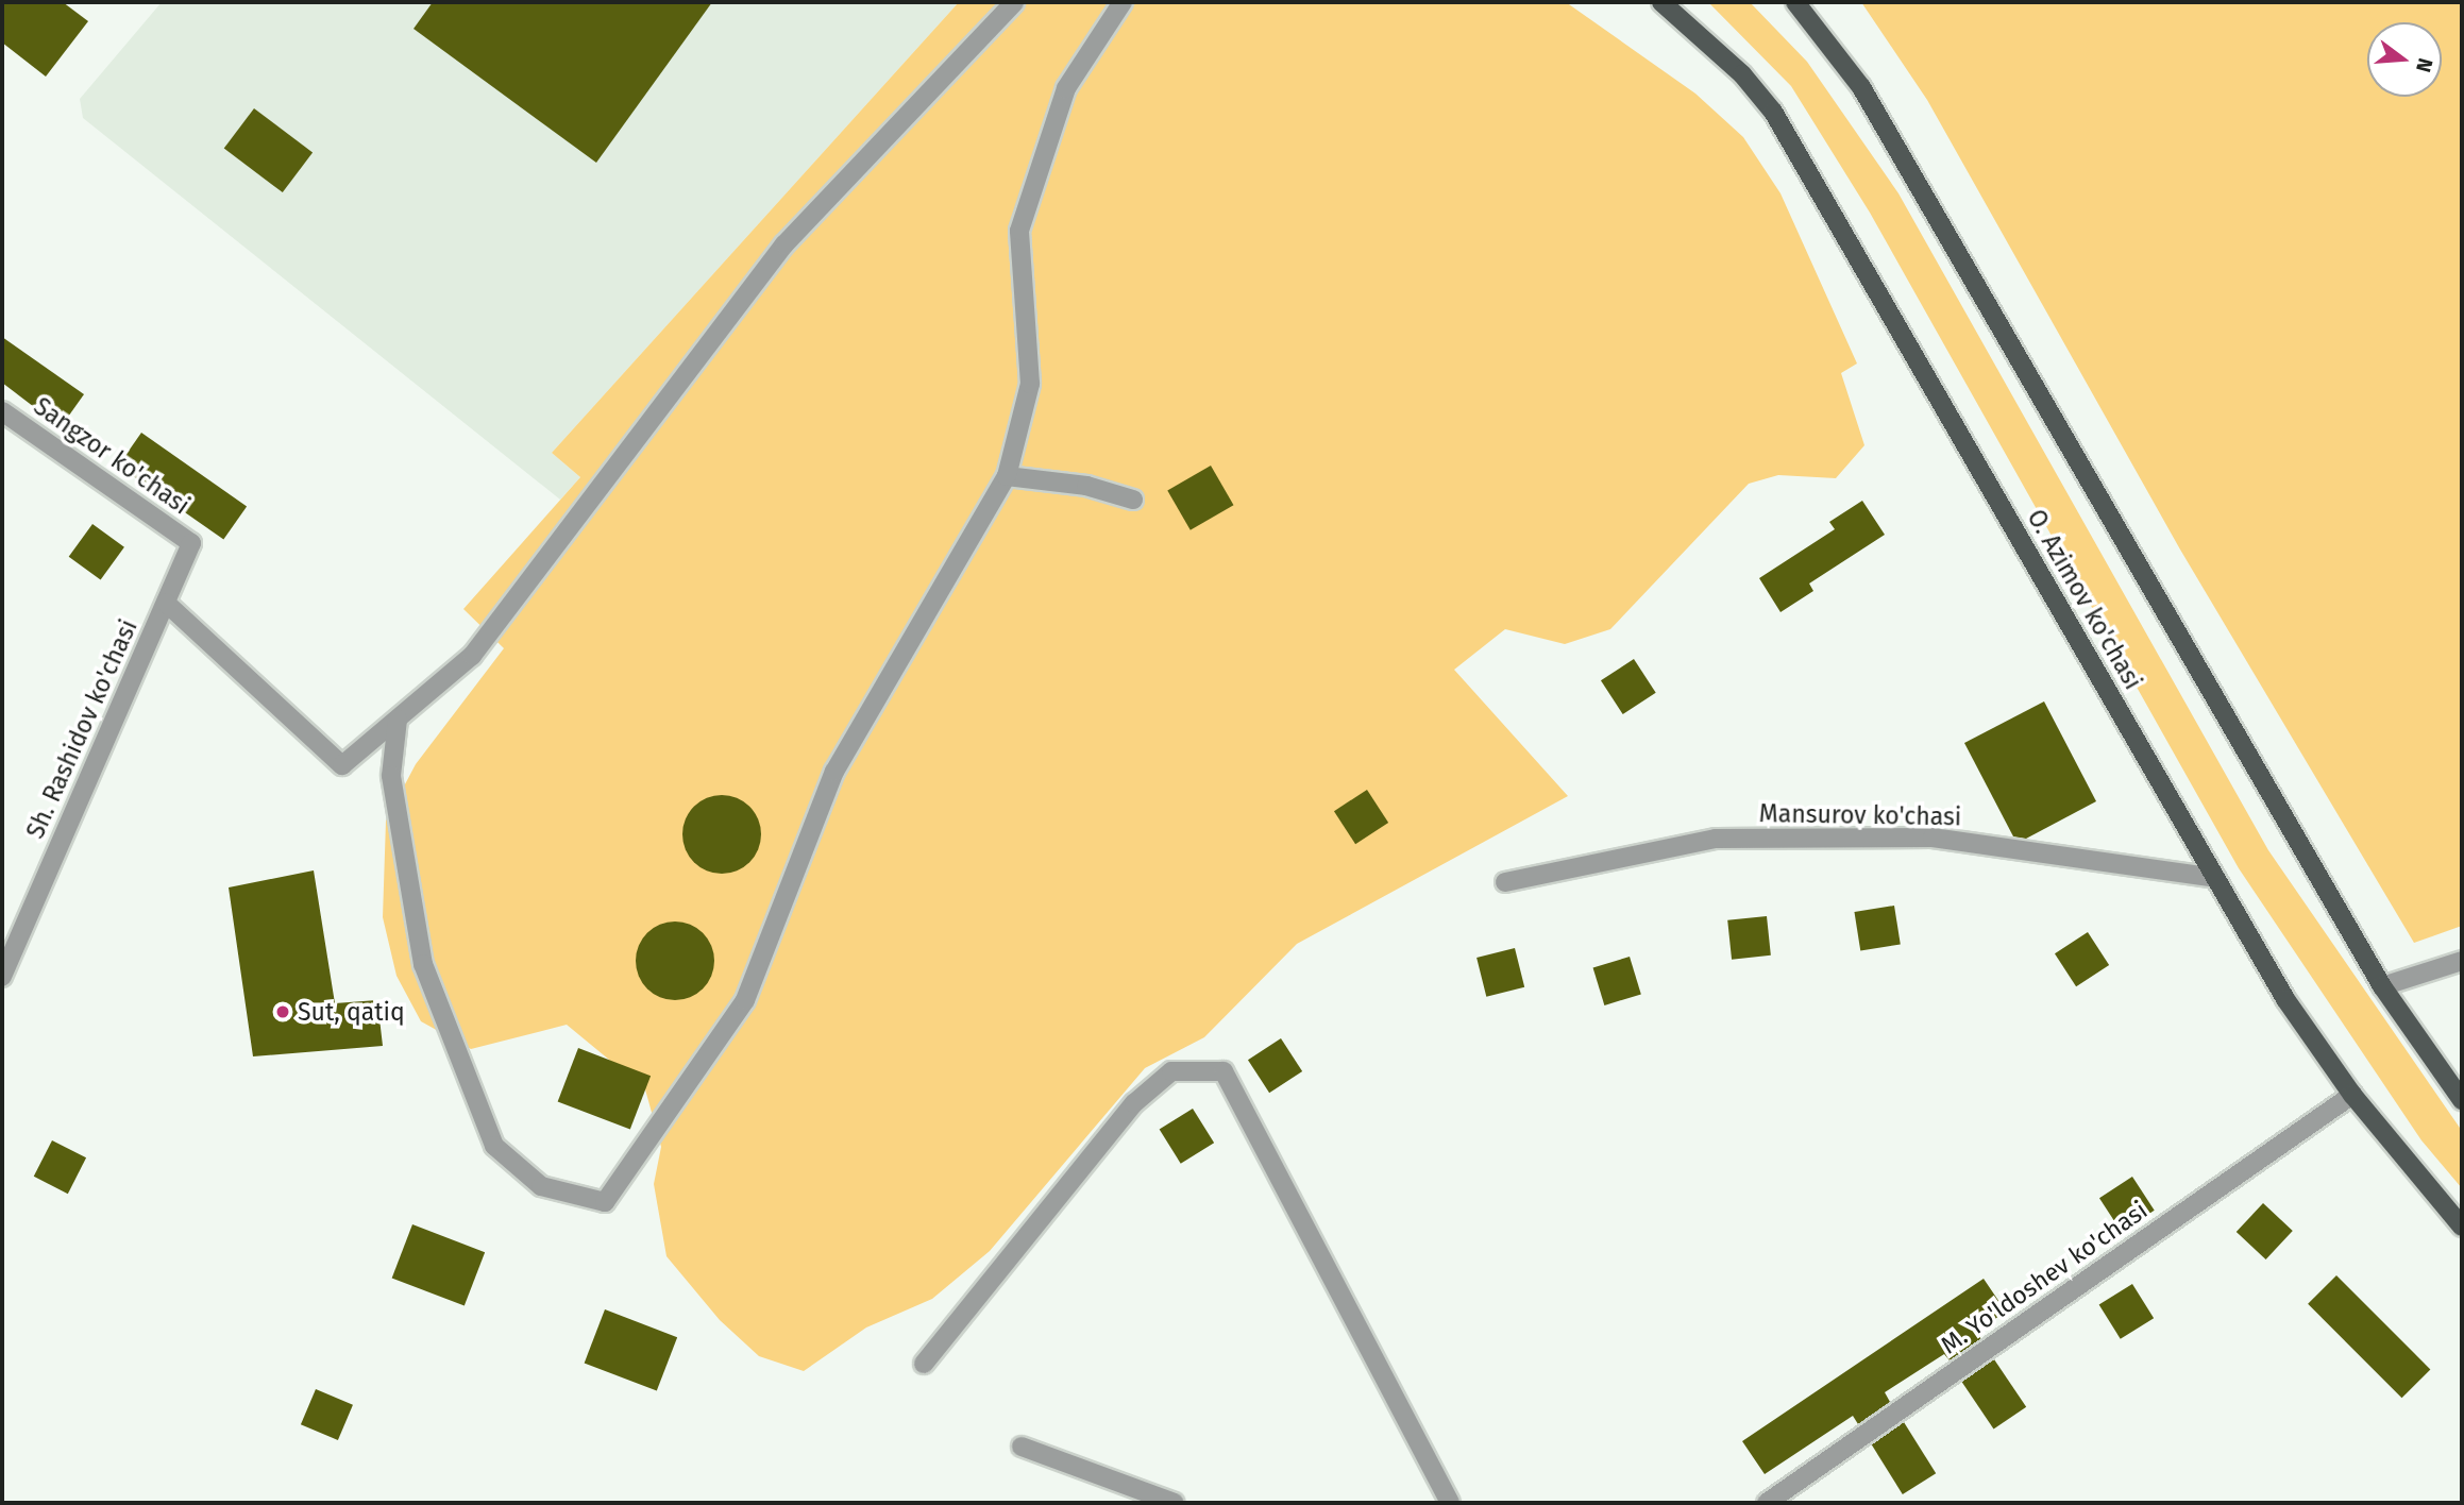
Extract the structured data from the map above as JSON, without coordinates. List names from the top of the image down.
{
  "streets": {
    "main road": ["O. Azimov ko'chasi"],
    "street": [
      "Sangzor ko'chasi",
      "Sh. Rashidov ko'chasi",
      "Mansurov ko'chasi",
      "M. Yo'ldoshev ko'chasi"
    ]
  },
  "crossings": [
    ["Sangzor ko'chasi", "Sh. Rashidov ko'chasi"],
    ["O. Azimov ko'chasi", "Mansurov ko'chasi"],
    ["O. Azimov ko'chasi", "M. Yo'ldoshev ko'chasi"]
  ],
  "places": ["Sut, qatiq"],
  "north": "right"
}
